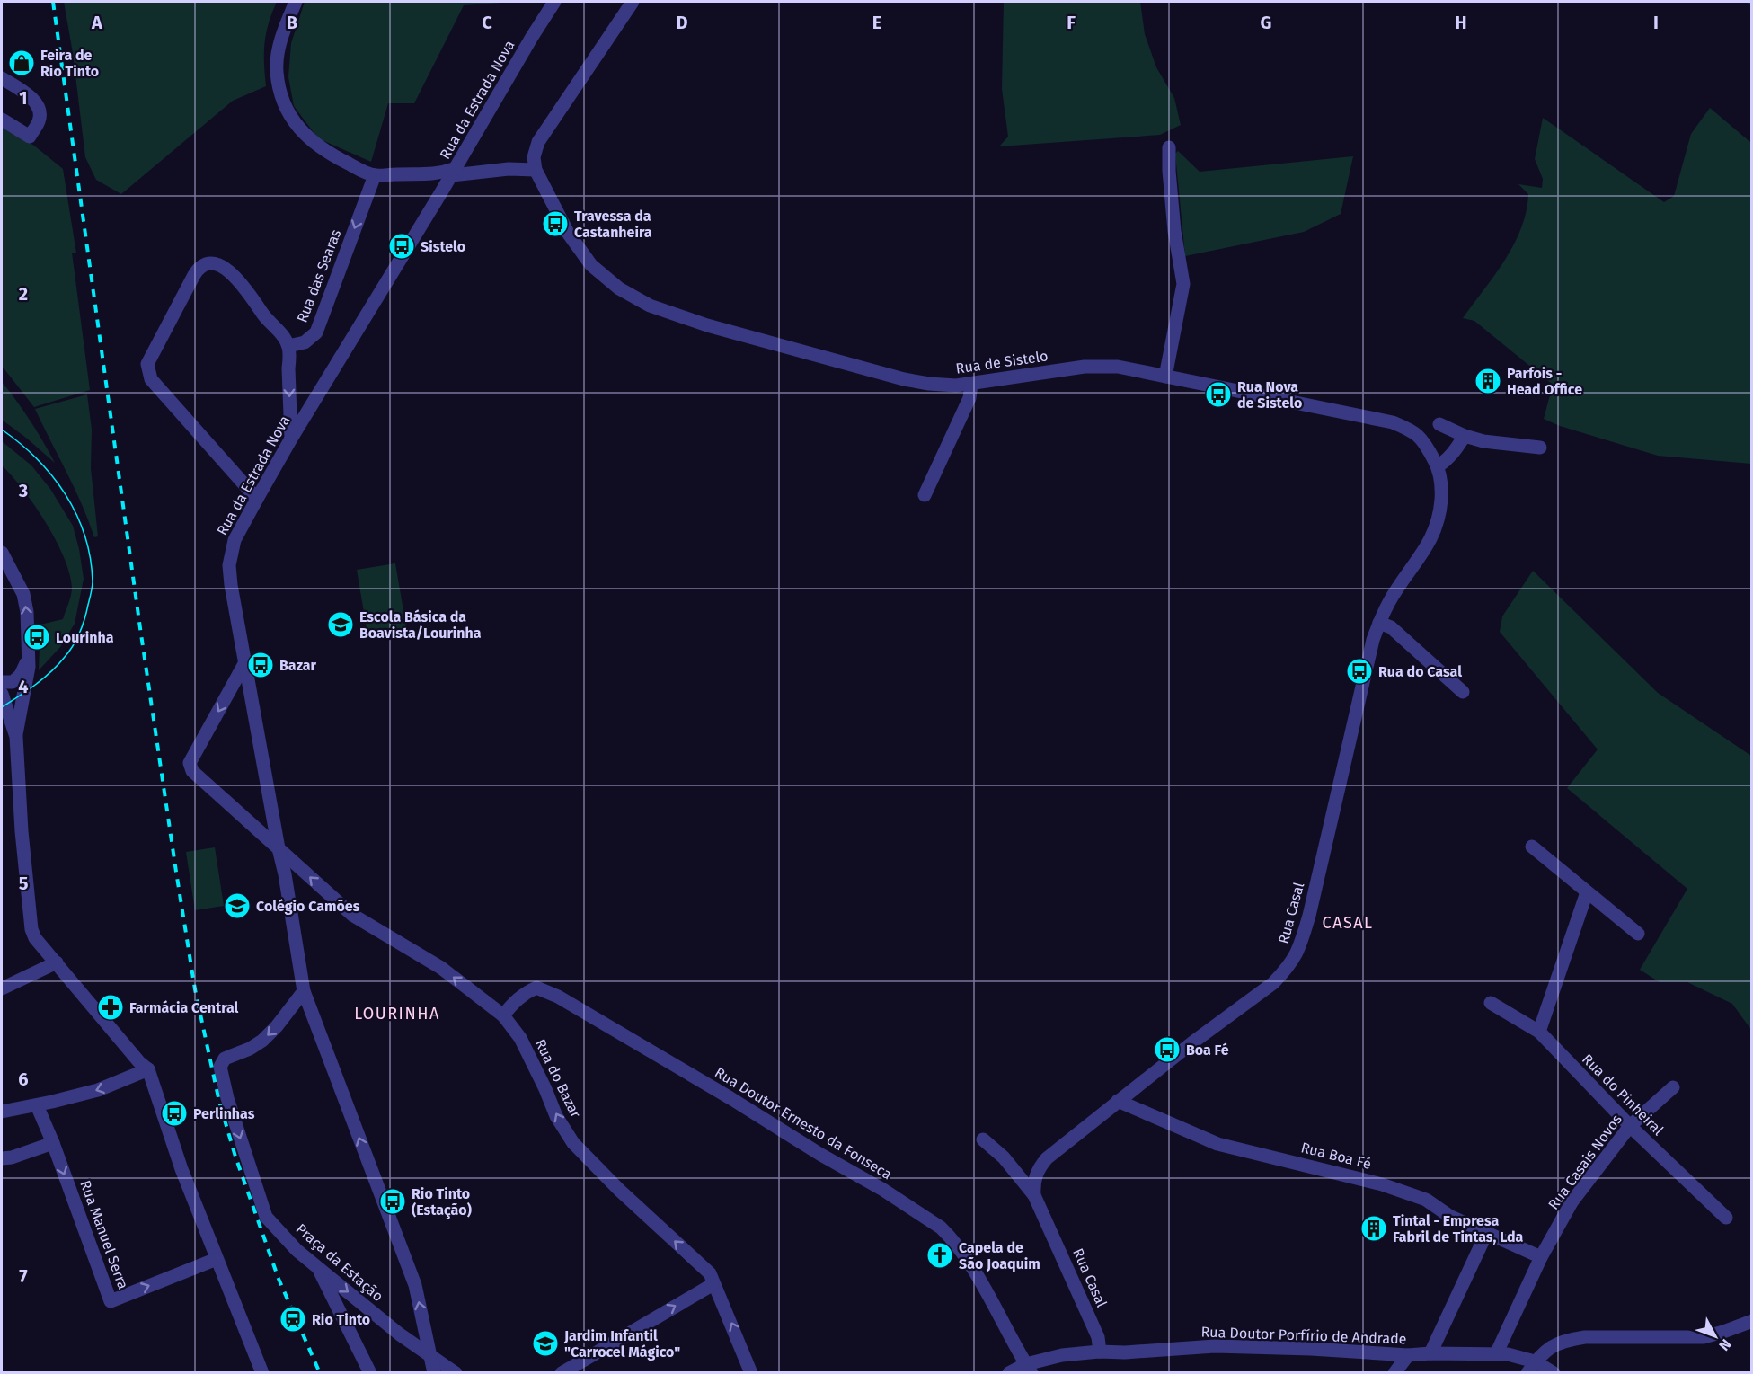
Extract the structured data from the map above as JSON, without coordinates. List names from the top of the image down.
{
  "streets": {
    "street": [
      "Rua da Estrada Nova",
      "Rua das Searas",
      "Rua de Sistelo",
      "Rua Casal",
      "Rua do Bazar",
      "Rua do Pinheiral",
      "Rua Doutor Ernesto da Fonseca",
      "Rua Boa Fé",
      "Rua Casais Novos",
      "Rua Manuel Serra",
      "Praça da Estação",
      "Rua Doutor Porfírio de Andrade"
    ]
  },
  "crossings": [
    ["Rua da Estrada Nova", "Rua do Bazar"],
    ["Rua da Estrada Nova", "Praça da Estação"],
    ["Rua de Sistelo", "Rua Casal"],
    ["Rua Casal", "Rua Boa Fé"],
    ["Rua Casal", "Rua Doutor Porfírio de Andrade"],
    ["Rua do Bazar", "Rua Doutor Ernesto da Fonseca"],
    ["Rua do Pinheiral", "Rua Casais Novos"],
    ["Rua Doutor Ernesto da Fonseca", "Rua Doutor Porfírio de Andrade"],
    ["Rua Boa Fé", "Rua Casais Novos"],
    ["Rua Casais Novos", "Rua Doutor Porfírio de Andrade"]
  ],
  "one_way": ["Rua das Searas"],
  "districts": ["CASAL", "LOURINHA"],
  "places": {
    "shop": ["Feira de Rio Tinto"],
    "bus stop": [
      "Travessa da Castanheira",
      "Sistelo",
      "Rua Nova de Sistelo",
      "Lourinha",
      "Bazar",
      "Rua do Casal",
      "Boa Fé",
      "Perlinhas",
      "Rio Tinto (Estação)"
    ],
    "building": ["Parfois - Head Office", "Tintal - Empresa Fabril de Tintas, Lda"],
    "school or university": ["Escola Básica da Boavista/Lourinha", "Colégio Camões", "Jardim Infantil \"Carrocel Mágico\""],
    "pharmacy": ["Farmácia Central"],
    "church": ["Capela de São Joaquim"],
    "station": ["Rio Tinto"]
  },
  "north": "bottom right",
  "grid": {
    "columns": [
      "A",
      "B",
      "C",
      "D",
      "E",
      "F",
      "G",
      "H",
      "I"
    ],
    "rows": [
      "1",
      "2",
      "3",
      "4",
      "5",
      "6",
      "7"
    ]
  }
}
